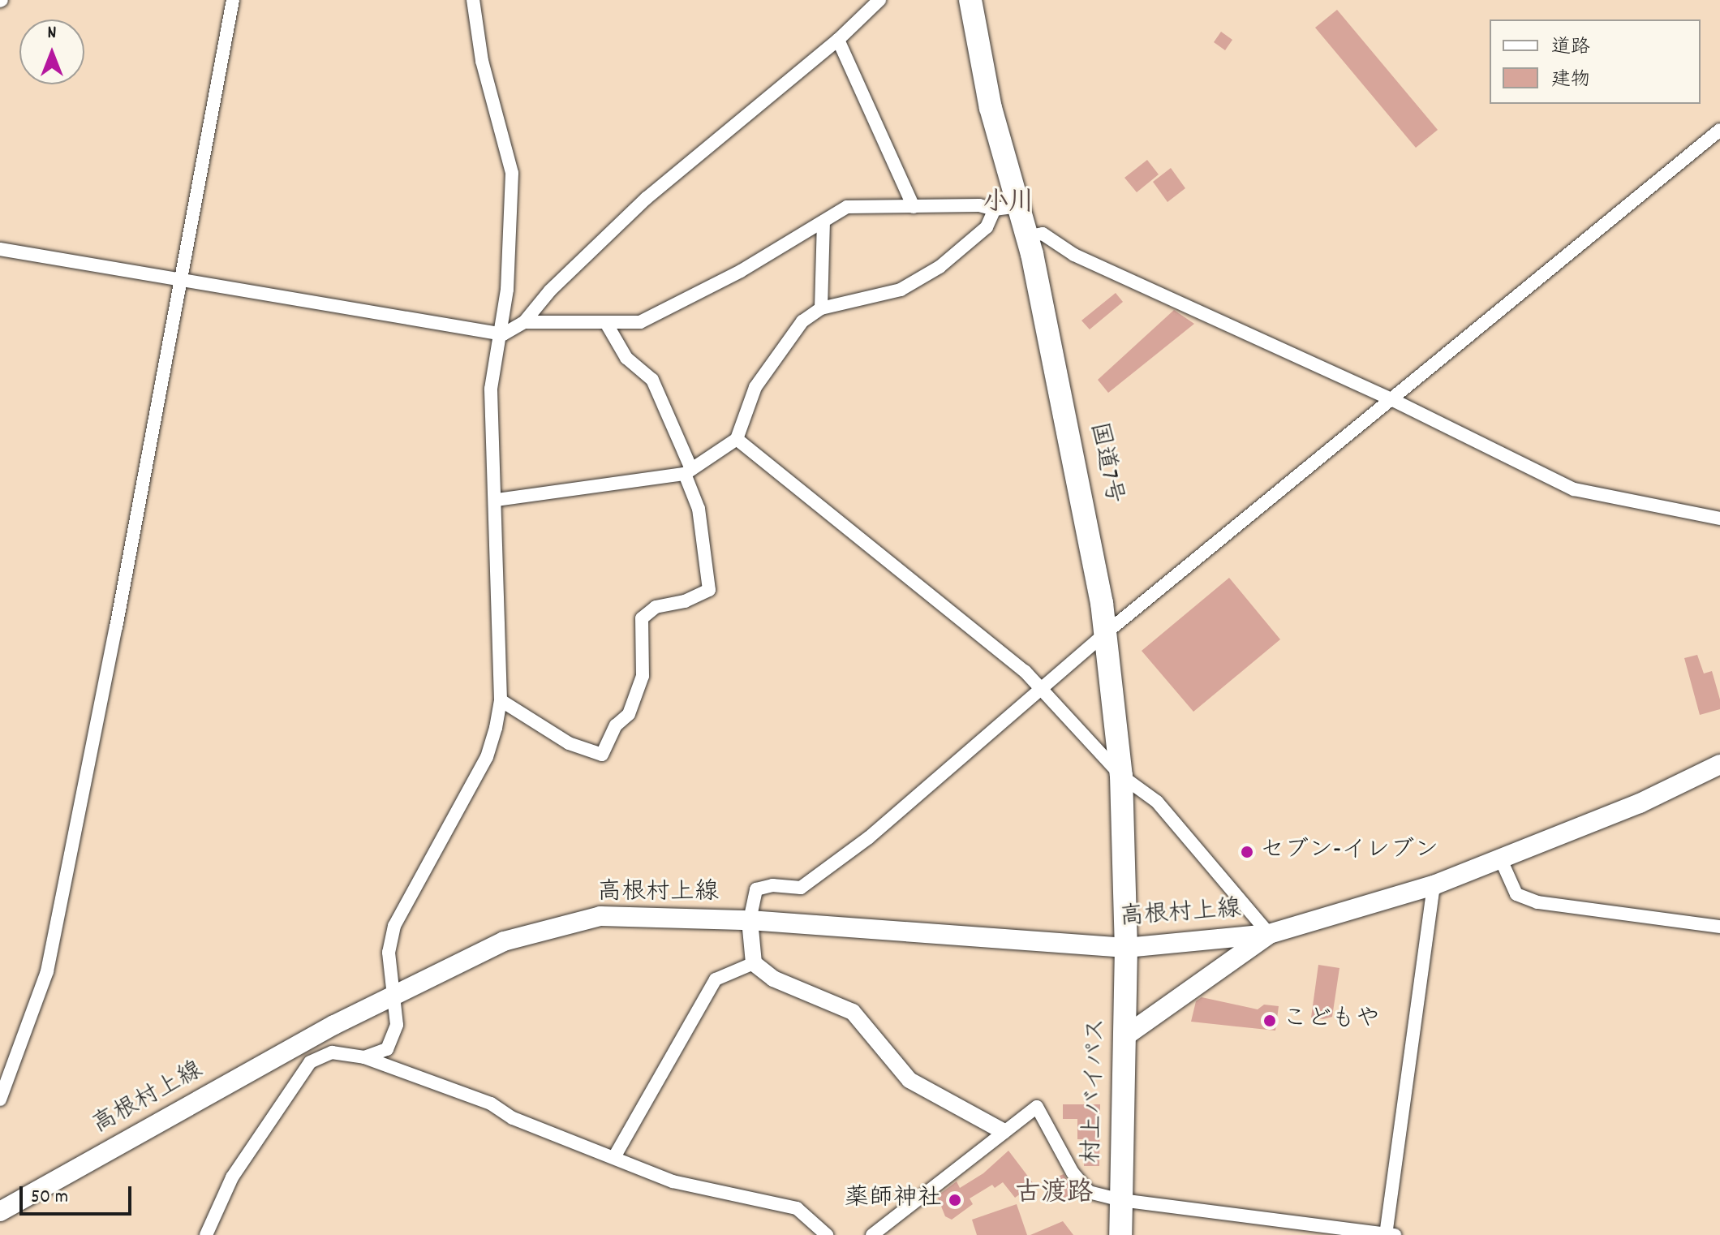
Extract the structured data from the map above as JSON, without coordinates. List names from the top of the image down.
{
  "streets": {
    "highway": ["国道7号", "村上バイパス"],
    "main road": ["高根村上線"]
  },
  "crossings": [
    ["国道7号", "高根村上線"],
    ["国道7号", "村上バイパス"],
    ["高根村上線", "村上バイパス"]
  ],
  "districts": ["小川", "古渡路"],
  "places": ["セブン-イレブン", "こどもや", "薬師神社"],
  "legend": ["道路", "建物"],
  "scale_bar": "50 m",
  "north": "top"
}
